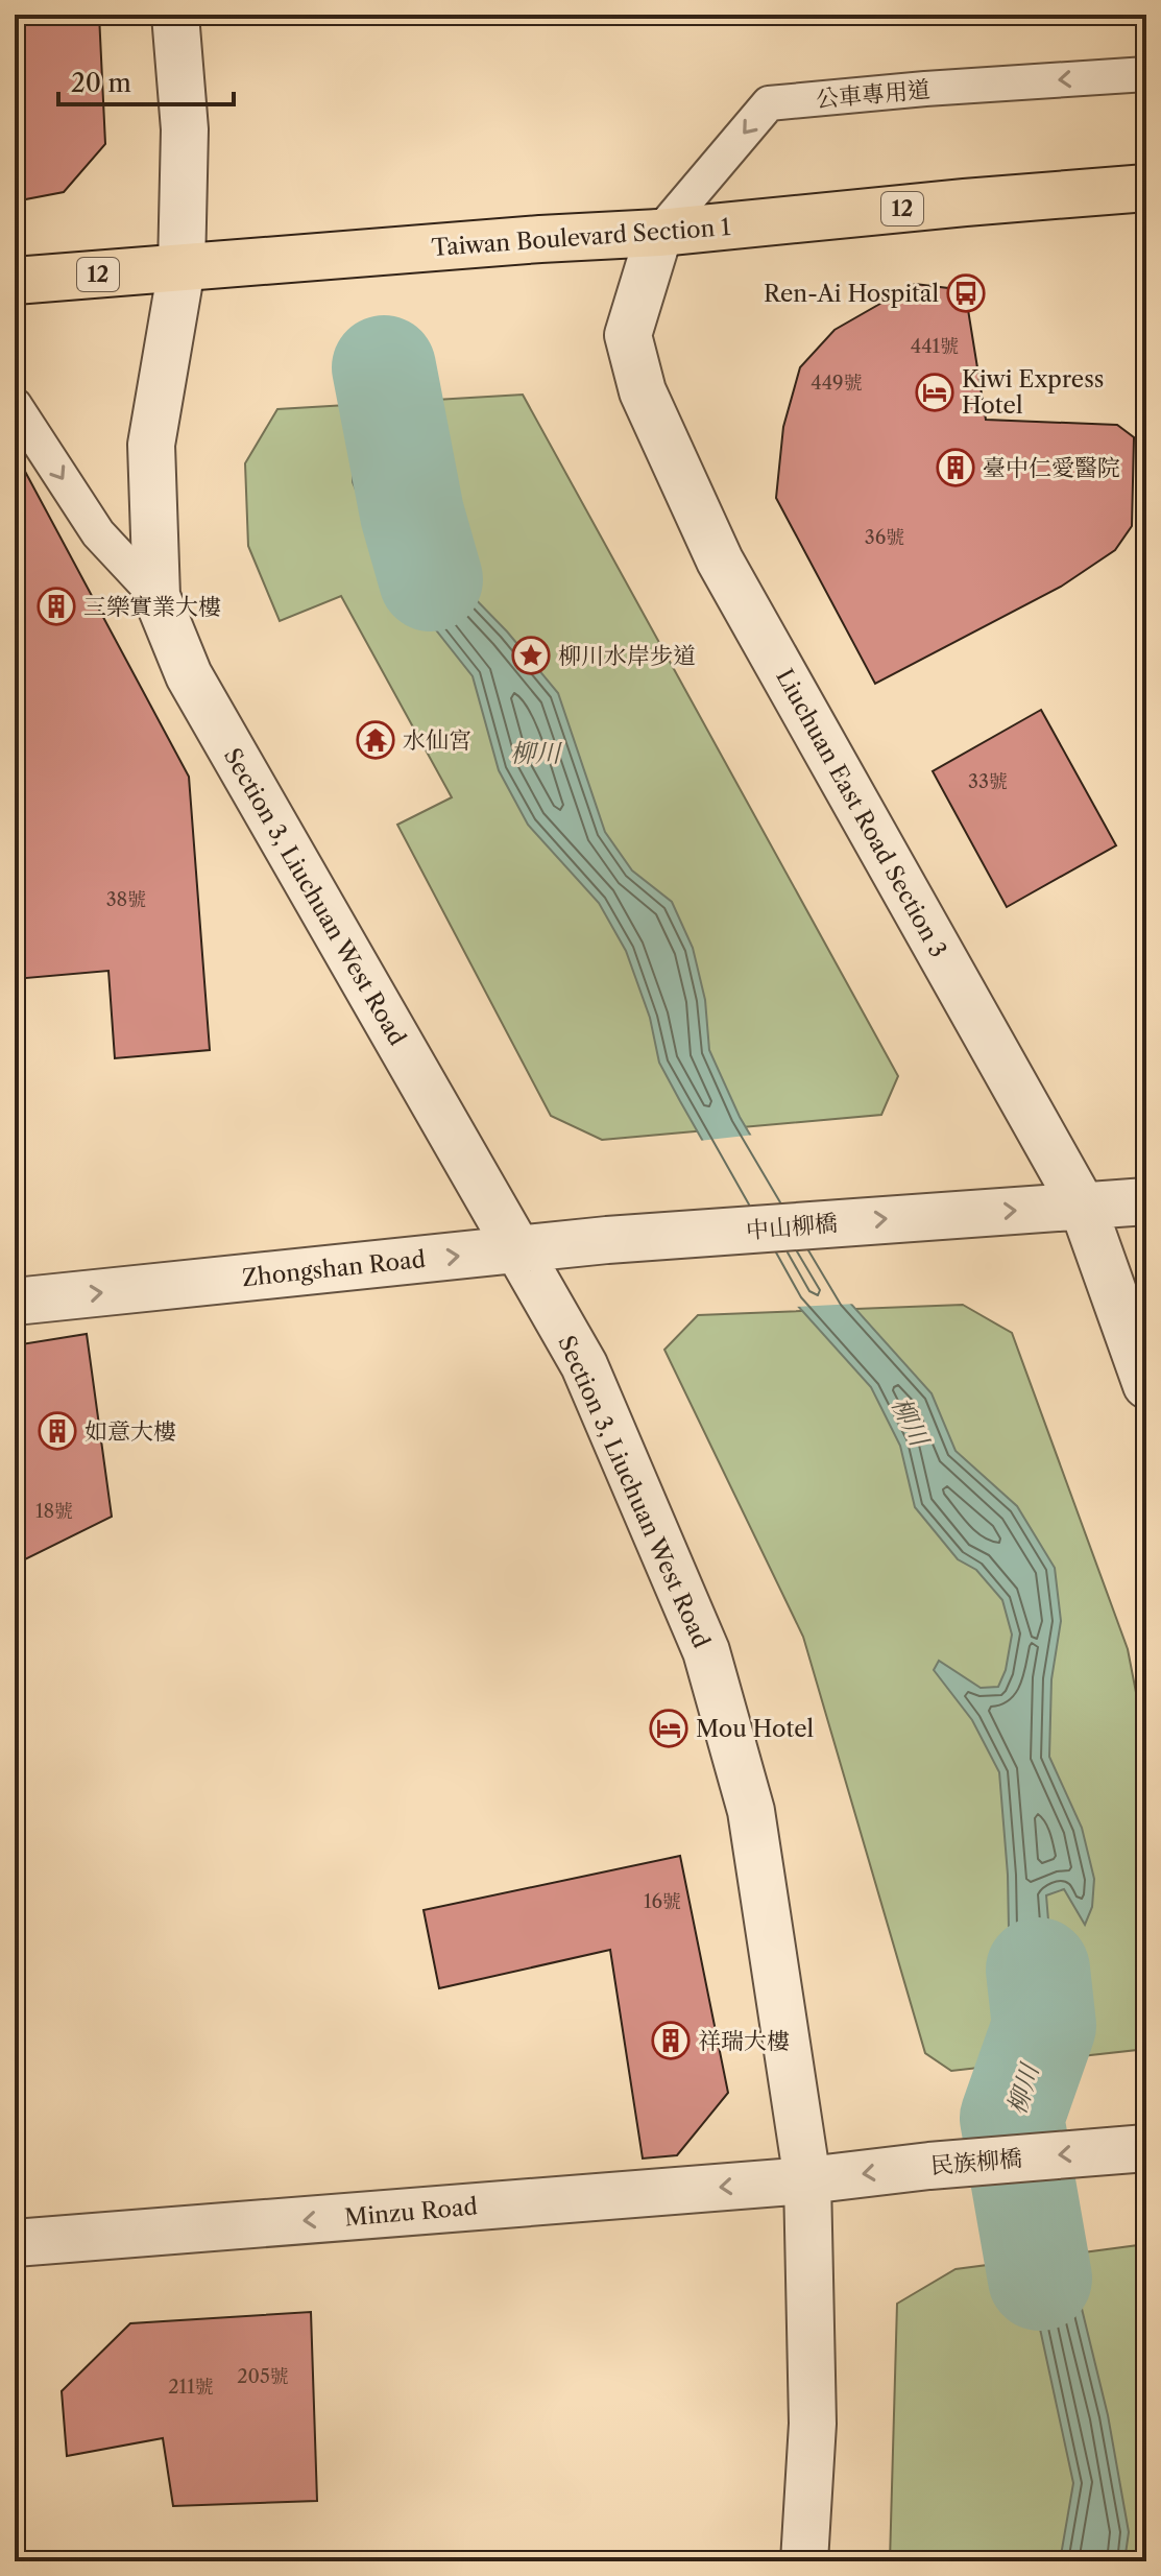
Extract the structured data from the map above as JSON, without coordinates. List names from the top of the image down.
{
  "streets": {
    "main road": ["12", "Taiwan Boulevard Section 1"],
    "street": [
      "Liuchuan East Road Section 3",
      "Section 3, Liuchuan West Road",
      "中山柳橋",
      "Zhongshan Road",
      "民族柳橋",
      "Minzu Road"
    ],
    "lane": ["公車專用道"]
  },
  "crossings": [
    ["公車專用道", "Taiwan Boulevard Section 1"],
    ["公車專用道", "Liuchuan East Road Section 3"],
    ["Taiwan Boulevard Section 1", "Liuchuan East Road Section 3"],
    ["Taiwan Boulevard Section 1", "Section 3, Liuchuan West Road"],
    ["Liuchuan East Road Section 3", "中山柳橋"],
    ["Section 3, Liuchuan West Road", "Zhongshan Road"],
    ["Section 3, Liuchuan West Road", "民族柳橋"],
    ["Section 3, Liuchuan West Road", "Minzu Road"],
    ["中山柳橋", "Zhongshan Road"],
    ["民族柳橋", "Minzu Road"]
  ],
  "one_way": [
    "公車專用道",
    "中山柳橋",
    "Zhongshan Road",
    "民族柳橋",
    "Minzu Road"
  ],
  "water": ["柳川"],
  "places": {
    "bus stop": ["Ren-Ai Hospital"],
    "hotel": ["Kiwi Express Hotel", "Mou Hotel"],
    "building": [
      "臺中仁愛醫院",
      "三樂實業大樓",
      "如意大樓",
      "祥瑞大樓"
    ],
    "place": ["柳川水岸步道"],
    "temple": ["水仙宮"]
  },
  "house_numbers": [
    "441號",
    "449號",
    "36號",
    "33號",
    "38號",
    "18號",
    "16號",
    "205號",
    "211號"
  ],
  "scale_bar": "20 m"
}
